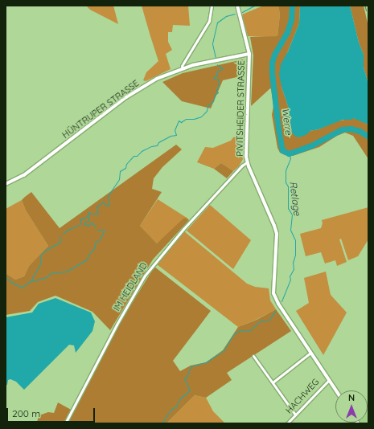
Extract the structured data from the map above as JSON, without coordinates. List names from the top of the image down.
{
  "streets": {
    "main road": ["PIVITSHEIDER STRASSE"],
    "street": ["HÜNTRUPER STRASSE", "IM HEIDLAND", "HACHWEG"]
  },
  "crossings": [
    ["PIVITSHEIDER STRASSE", "HÜNTRUPER STRASSE"],
    ["PIVITSHEIDER STRASSE", "IM HEIDLAND"],
    ["PIVITSHEIDER STRASSE", "HACHWEG"]
  ],
  "water": ["Werre", "Retlage"],
  "scale_bar": "200 m",
  "north": "top"
}
